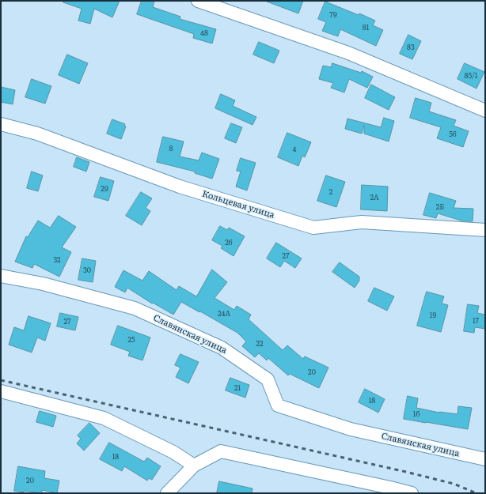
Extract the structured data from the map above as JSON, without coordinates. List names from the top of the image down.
{
  "streets": {
    "street": ["Кольцевая улица", "Славянская улица"]
  },
  "house_numbers": [
    "79",
    "81",
    "48",
    "83",
    "85/1",
    "56",
    "8",
    "4",
    "29",
    "2",
    "2А",
    "2Б",
    "26",
    "27",
    "32",
    "30",
    "24А",
    "19",
    "17",
    "27",
    "25",
    "22",
    "20",
    "21",
    "18",
    "16",
    "18",
    "20"
  ]
}
